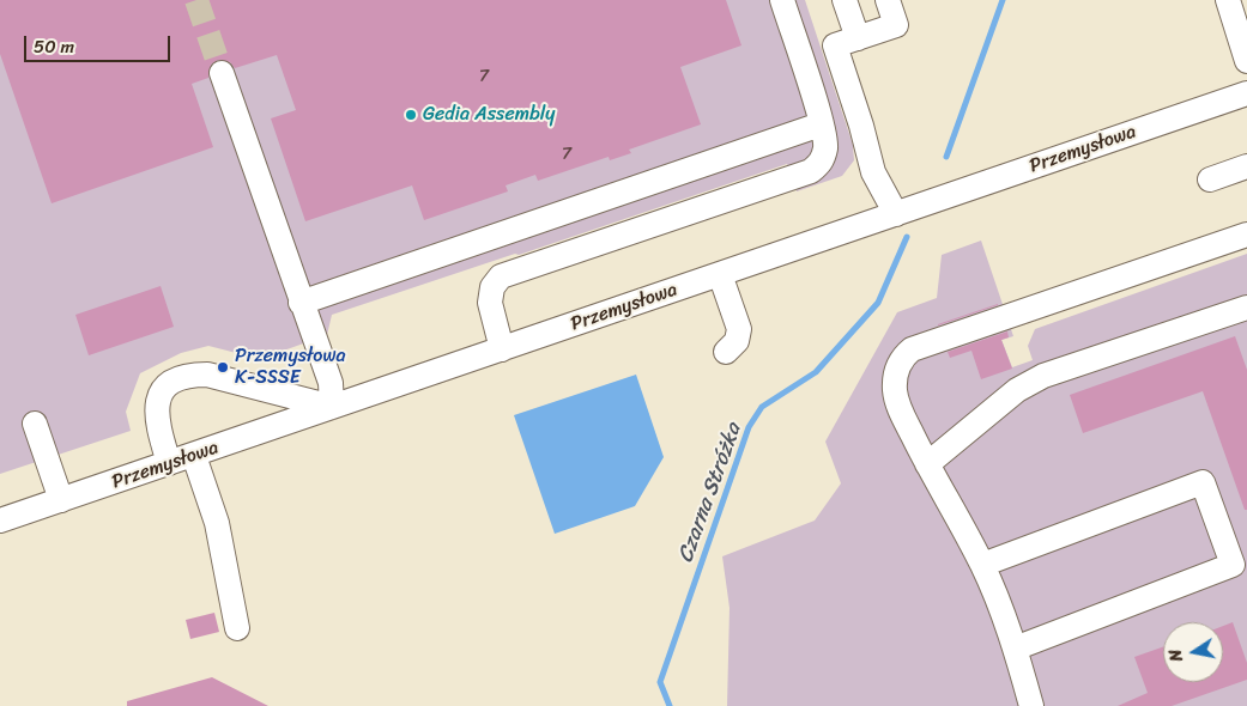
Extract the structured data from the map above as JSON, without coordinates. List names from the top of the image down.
{
  "streets": {
    "street": ["Przemysłowa"]
  },
  "water": ["Czarna Stróżka"],
  "places": ["Gedia Assembly", "Przemysłowa K-SSSE"],
  "house_numbers": ["7", "7"],
  "scale_bar": "50 m",
  "north": "left"
}
